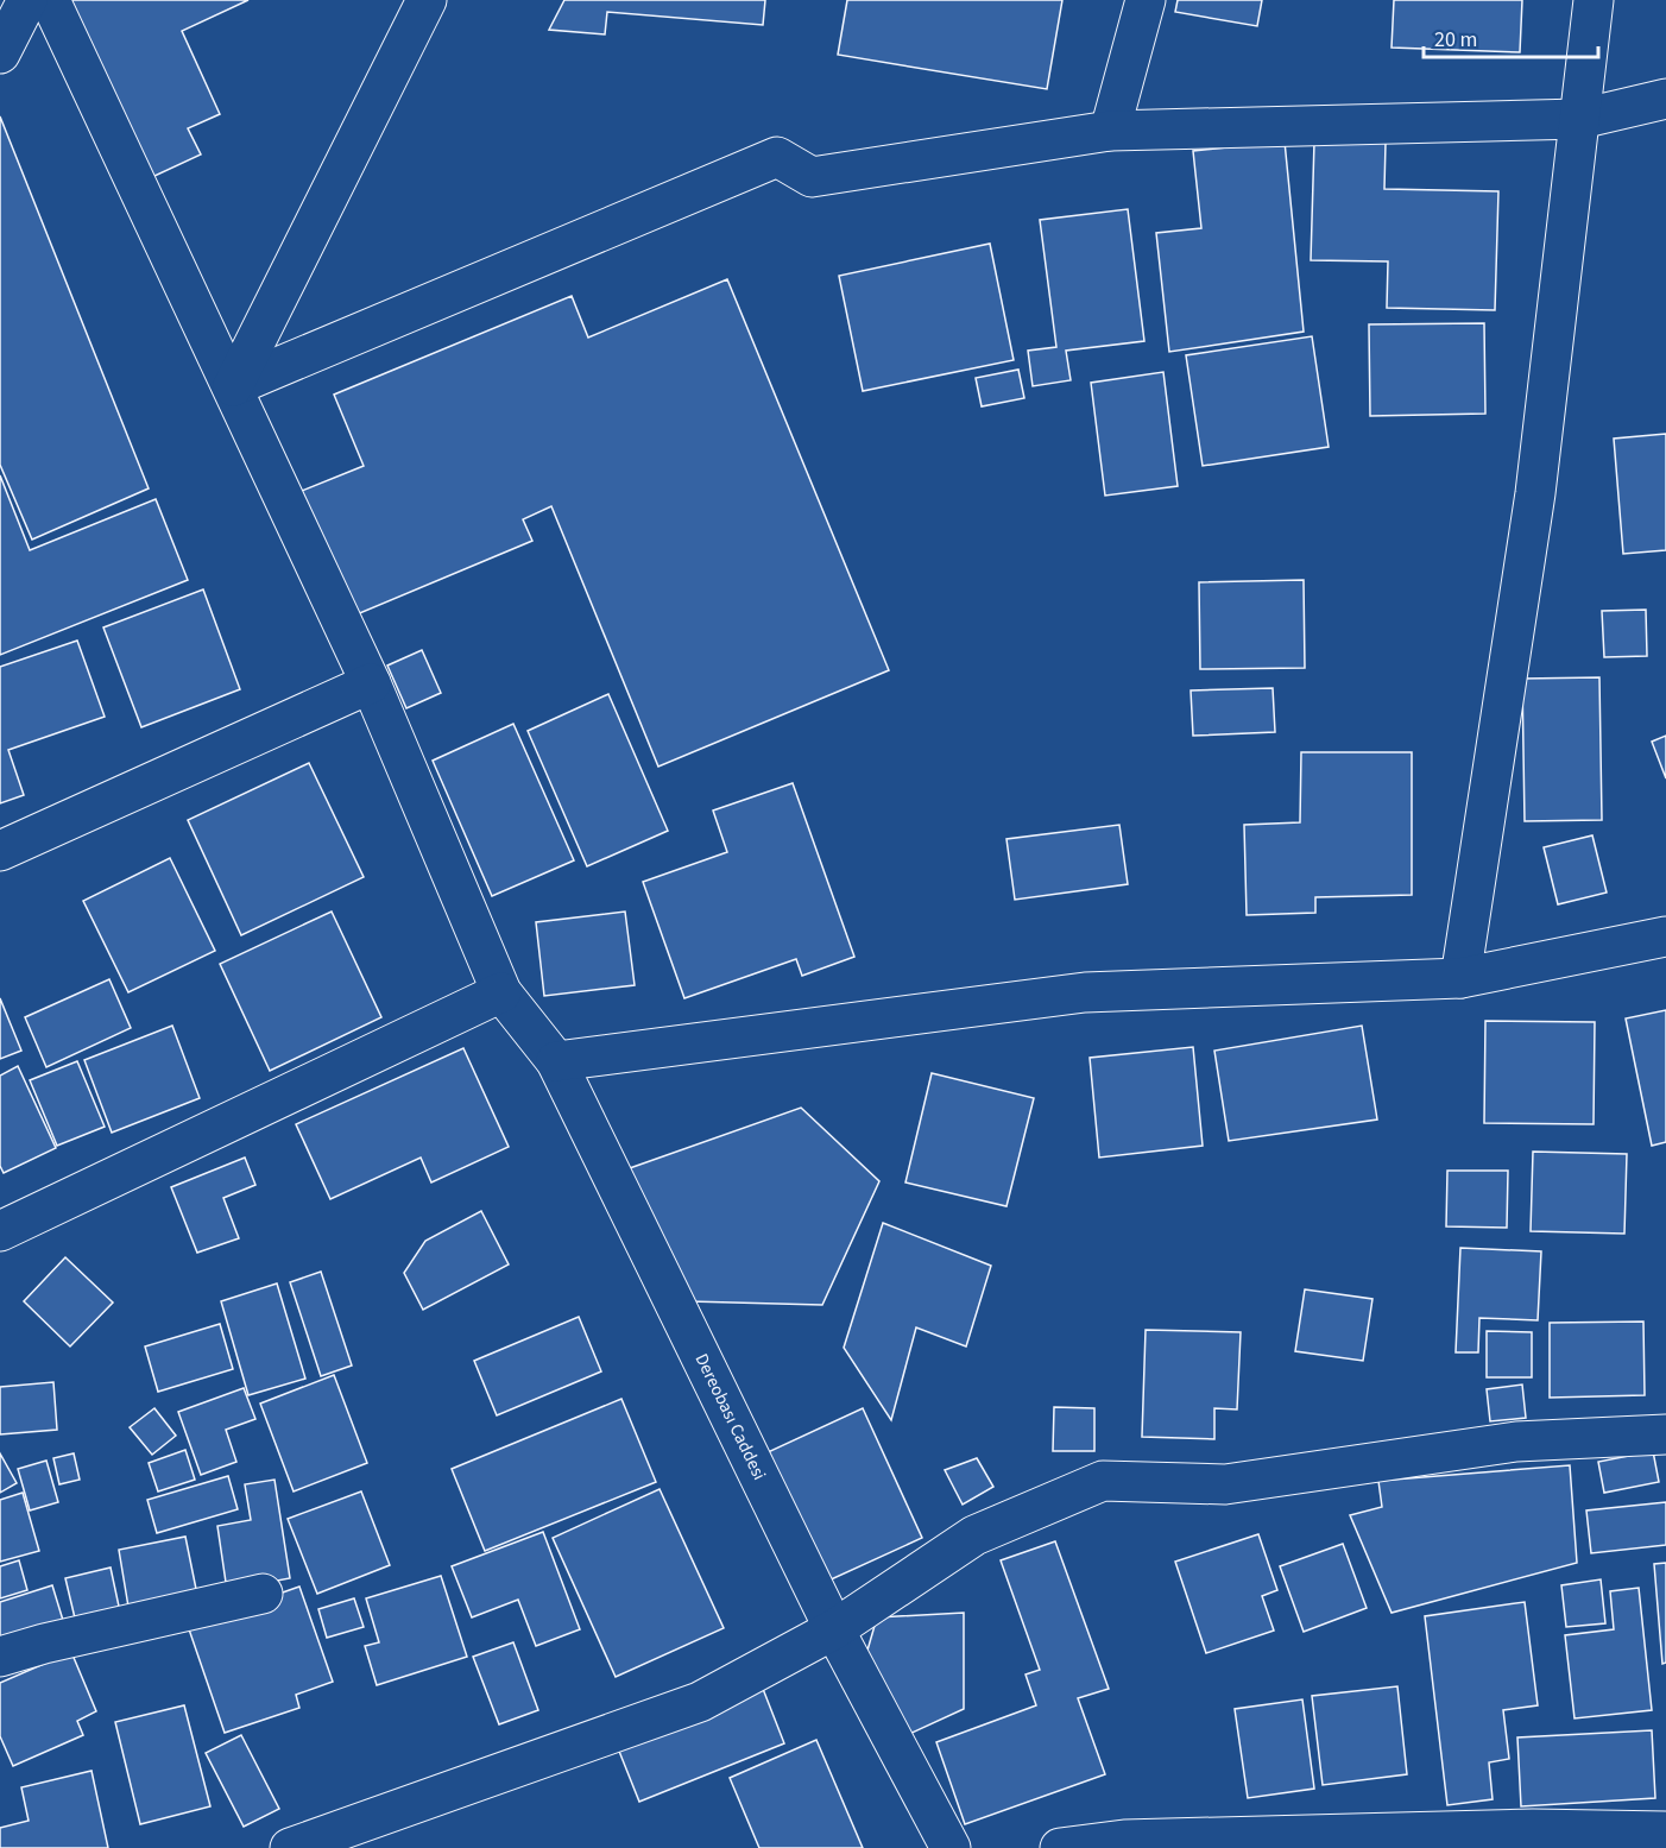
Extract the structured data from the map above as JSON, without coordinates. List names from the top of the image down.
{
  "streets": {
    "street": ["Dereobası Caddesi"]
  },
  "scale_bar": "20 m"
}
